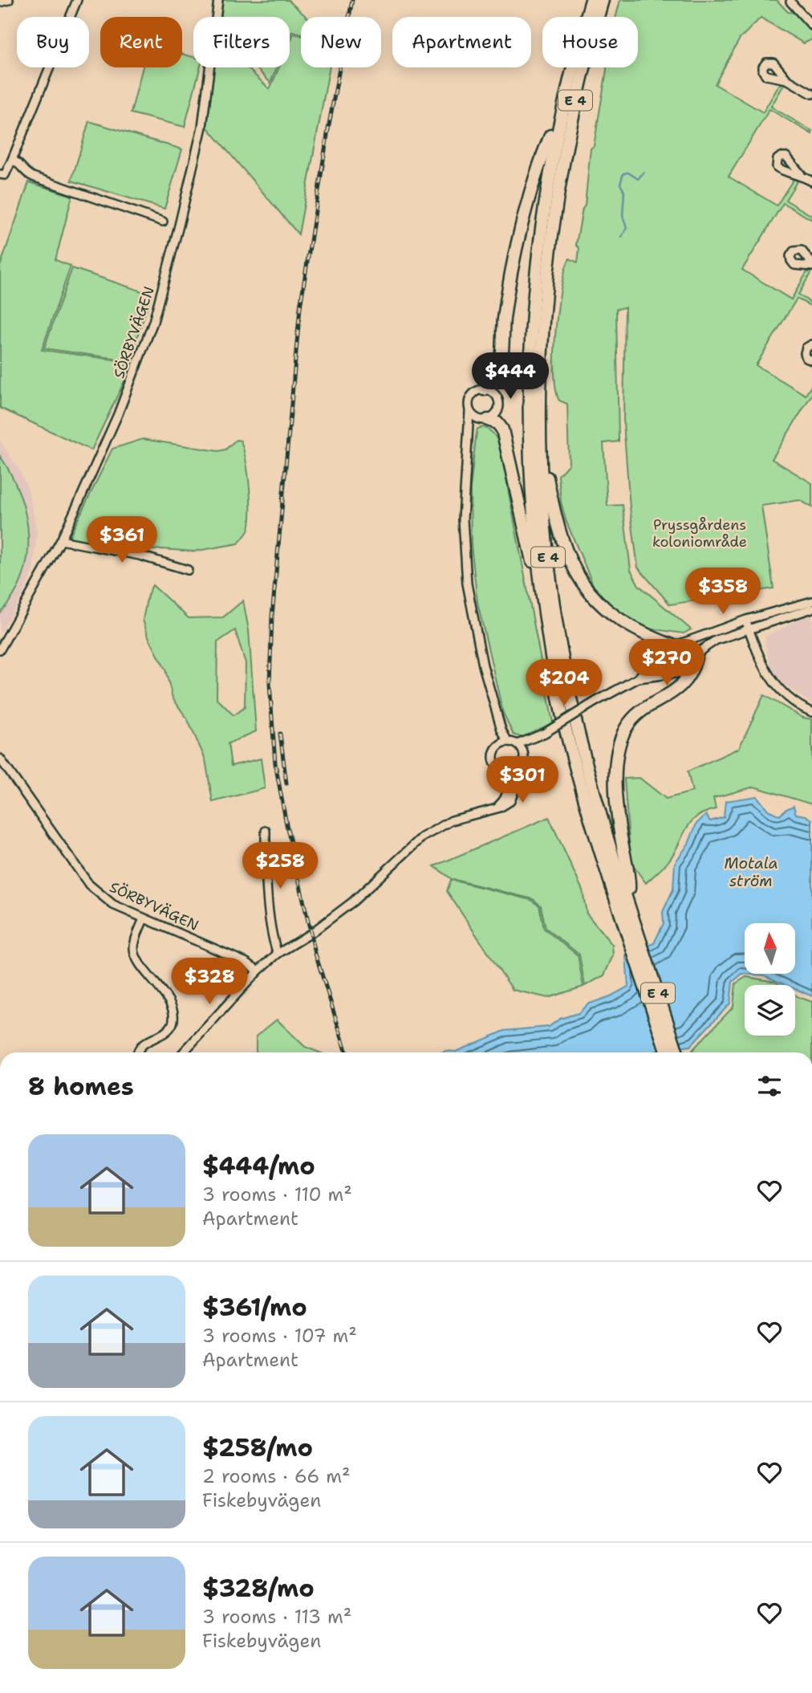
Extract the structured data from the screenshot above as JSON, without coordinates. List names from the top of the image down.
{
  "streets": {
    "highway": ["E 4"],
    "street": ["SÖRBYVÄGEN"]
  },
  "water": ["Motala ström"],
  "parks": ["Pryssgårdens koloniområde"],
  "north": "top",
  "page": {
    "chip": [
      "Buy",
      "Rent",
      "Filters",
      "New",
      "Apartment",
      "House"
    ],
    "price": [
      "$444",
      "$361",
      "$358",
      "$270",
      "$204",
      "$301",
      "$258",
      "$328"
    ],
    "heading": "8 homes",
    "list": [
      {
        "name": "$444/mo",
        "note": "3 rooms · 110 m² · Apartment"
      },
      {
        "name": "$361/mo",
        "note": "3 rooms · 107 m² · Apartment"
      },
      {
        "name": "$258/mo",
        "note": "2 rooms · 66 m² · Fiskebyvägen"
      },
      {
        "name": "$328/mo",
        "note": "3 rooms · 113 m² · Fiskebyvägen"
      }
    ]
  }
}
